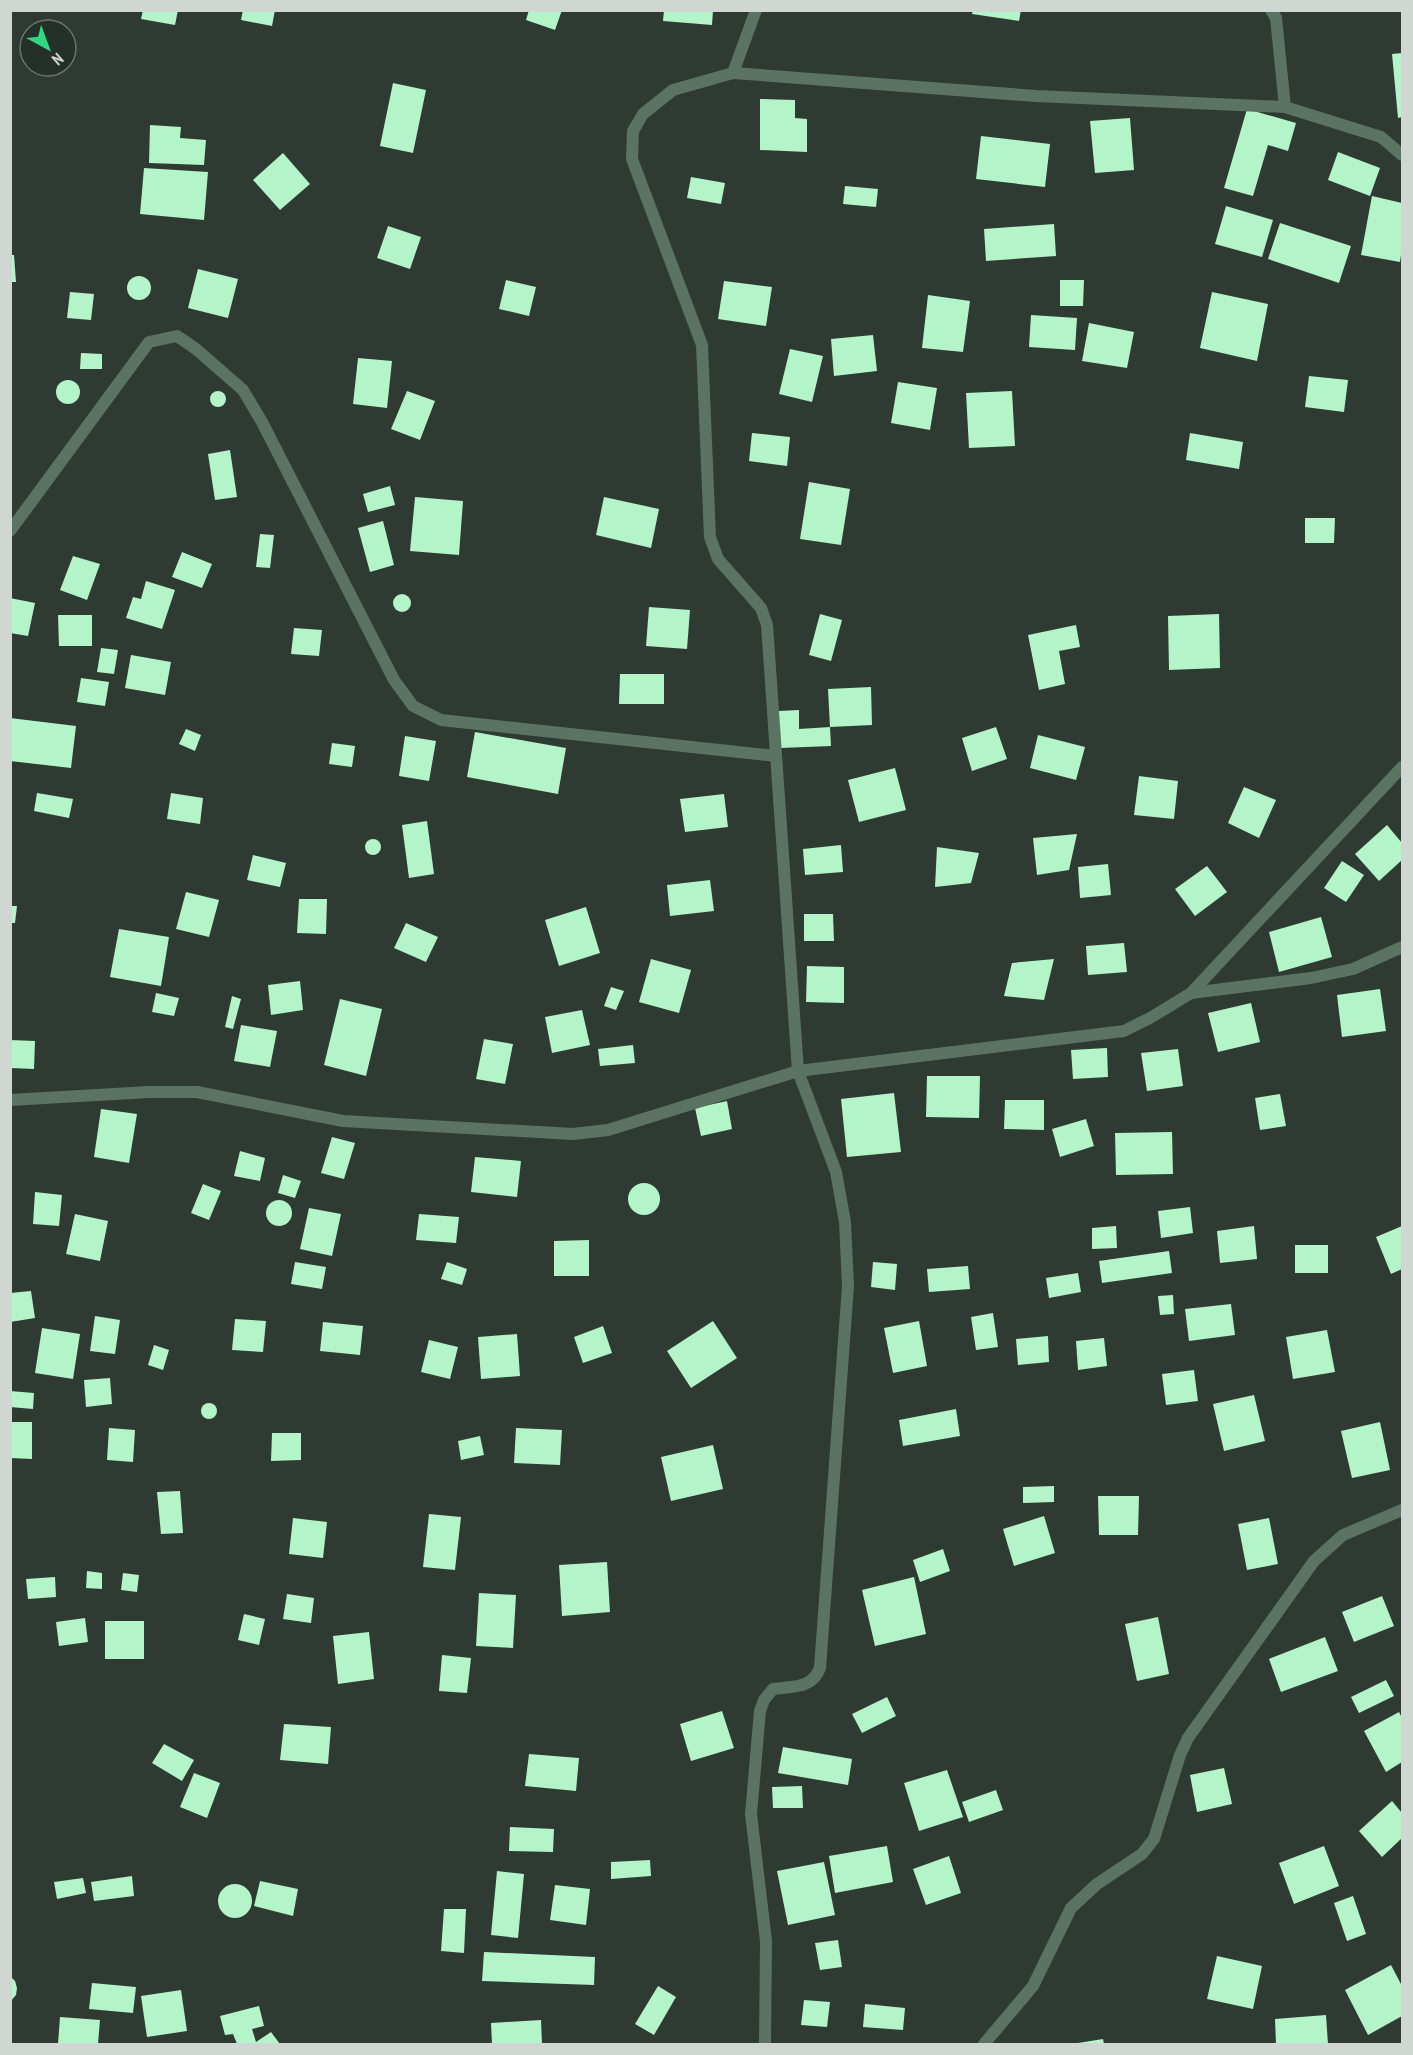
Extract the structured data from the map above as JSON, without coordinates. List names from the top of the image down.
{
  "north": "bottom right"
}
